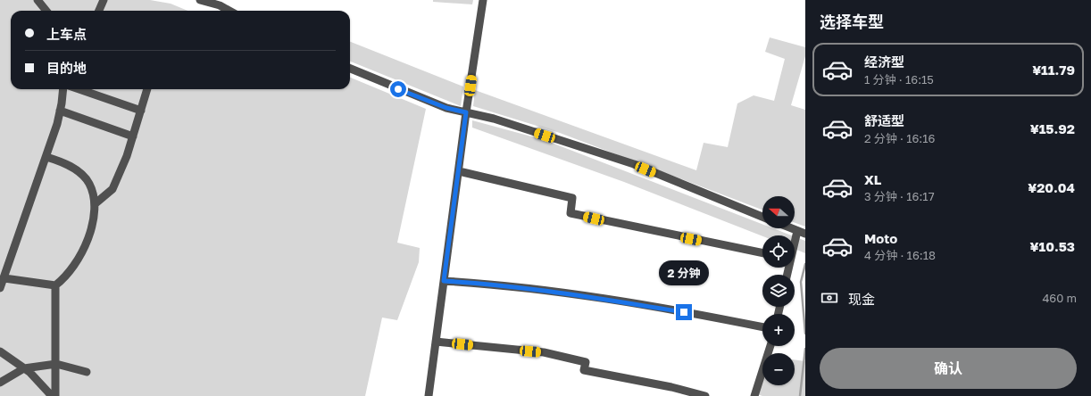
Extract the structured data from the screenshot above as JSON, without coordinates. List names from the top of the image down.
{
  "north": "left",
  "page": {
    "heading": "选择车型",
    "banner": ["上车点", "目的地"],
    "list": [
      {
        "name": "经济型",
        "note": "1 分钟 · 16:15",
        "value": "¥11.79"
      },
      {
        "name": "舒适型",
        "note": "2 分钟 · 16:16",
        "value": "¥15.92"
      },
      {
        "name": "XL",
        "note": "3 分钟 · 16:17",
        "value": "¥20.04"
      },
      {
        "name": "Moto",
        "note": "4 分钟 · 16:18",
        "value": "¥10.53"
      }
    ],
    "map_buttons": ["+", "−"],
    "bubble": "2 分钟",
    "pay": ["现金", "460 m"],
    "buttons": "确认"
  }
}
